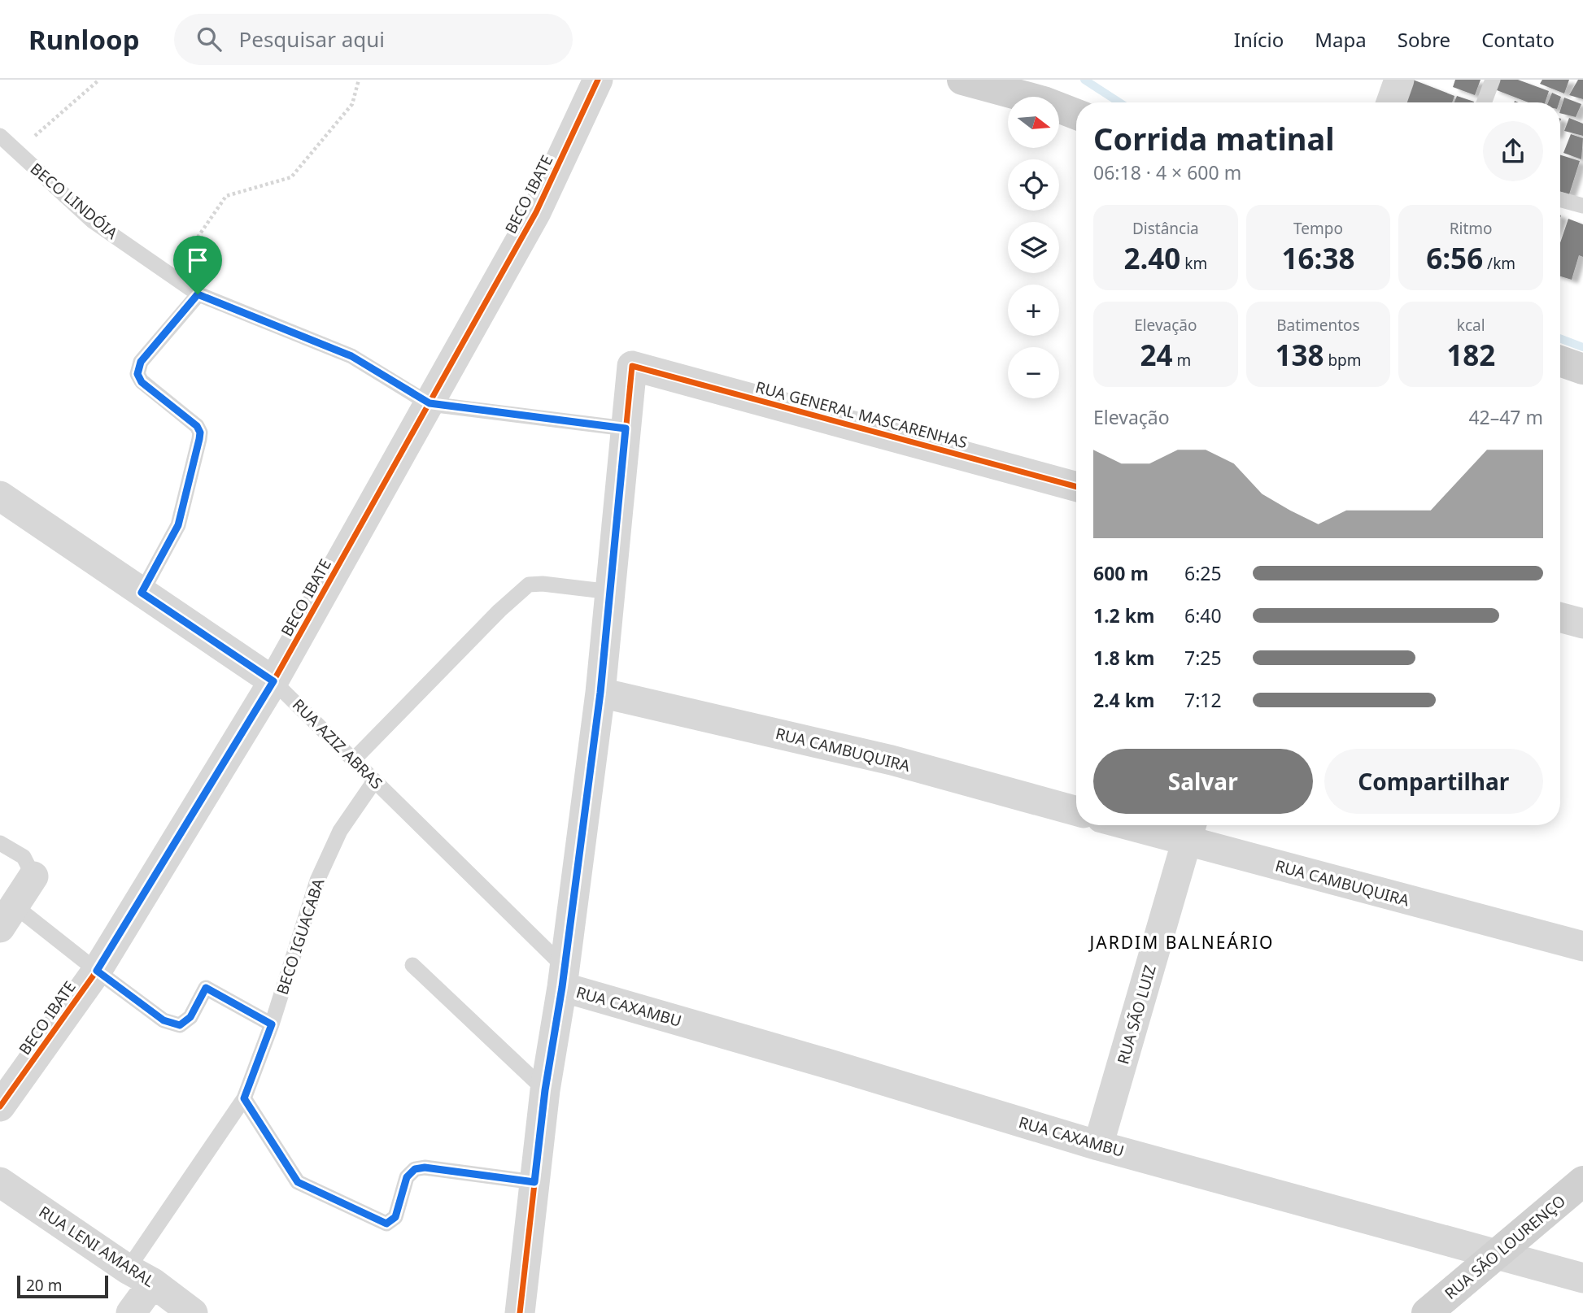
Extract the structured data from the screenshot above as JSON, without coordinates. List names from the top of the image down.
{
  "streets": {
    "main road": ["RUA SÃO LOURENÇO"],
    "street": [
      "BECO IBATE",
      "RUA GENERAL MASCARENHAS",
      "RUA AZIZ ABRAS",
      "RUA CAMBUQUIRA",
      "RUA CAXAMBU",
      "RUA SÃO LUIZ",
      "RUA LENI AMARAL"
    ],
    "lane": ["BECO LINDÓIA", "BECO IGUACABA"]
  },
  "crossings": [
    ["BECO IBATE", "BECO LINDÓIA"],
    ["BECO IBATE", "RUA AZIZ ABRAS"],
    ["BECO LINDÓIA", "RUA GENERAL MASCARENHAS"],
    ["RUA AZIZ ABRAS", "BECO IGUACABA"],
    ["RUA AZIZ ABRAS", "RUA CAXAMBU"],
    ["RUA CAMBUQUIRA", "RUA SÃO LUIZ"],
    ["BECO IGUACABA", "RUA LENI AMARAL"],
    ["RUA CAXAMBU", "RUA SÃO LUIZ"],
    ["RUA CAXAMBU", "RUA SÃO LOURENÇO"]
  ],
  "districts": ["JARDIM BALNEÁRIO"],
  "scale_bar": "20 m",
  "north": "right",
  "page": {
    "header": "Runloop",
    "search": "Pesquisar aqui",
    "nav": [
      "Início",
      "Mapa",
      "Sobre",
      "Contato"
    ],
    "map_buttons": ["+", "−"],
    "heading": ["Corrida matinal", "06:18 · 4 × 600 m"],
    "stats": [
      ["Distância", "2.40 km"],
      ["Tempo", "16:38"],
      ["Ritmo", "6:56 /km"],
      ["Elevação", "24 m"],
      ["Batimentos", "138 bpm"],
      ["kcal", "182"]
    ],
    "chart": ["Elevação", "42–47 m"],
    "list": [
      {
        "name": "600 m",
        "note": "6:25"
      },
      {
        "name": "1.2 km",
        "note": "6:40"
      },
      {
        "name": "1.8 km",
        "note": "7:25"
      },
      {
        "name": "2.4 km",
        "note": "7:12"
      }
    ],
    "buttons": ["Salvar", "Compartilhar"],
    "scale": "20 m"
  }
}
